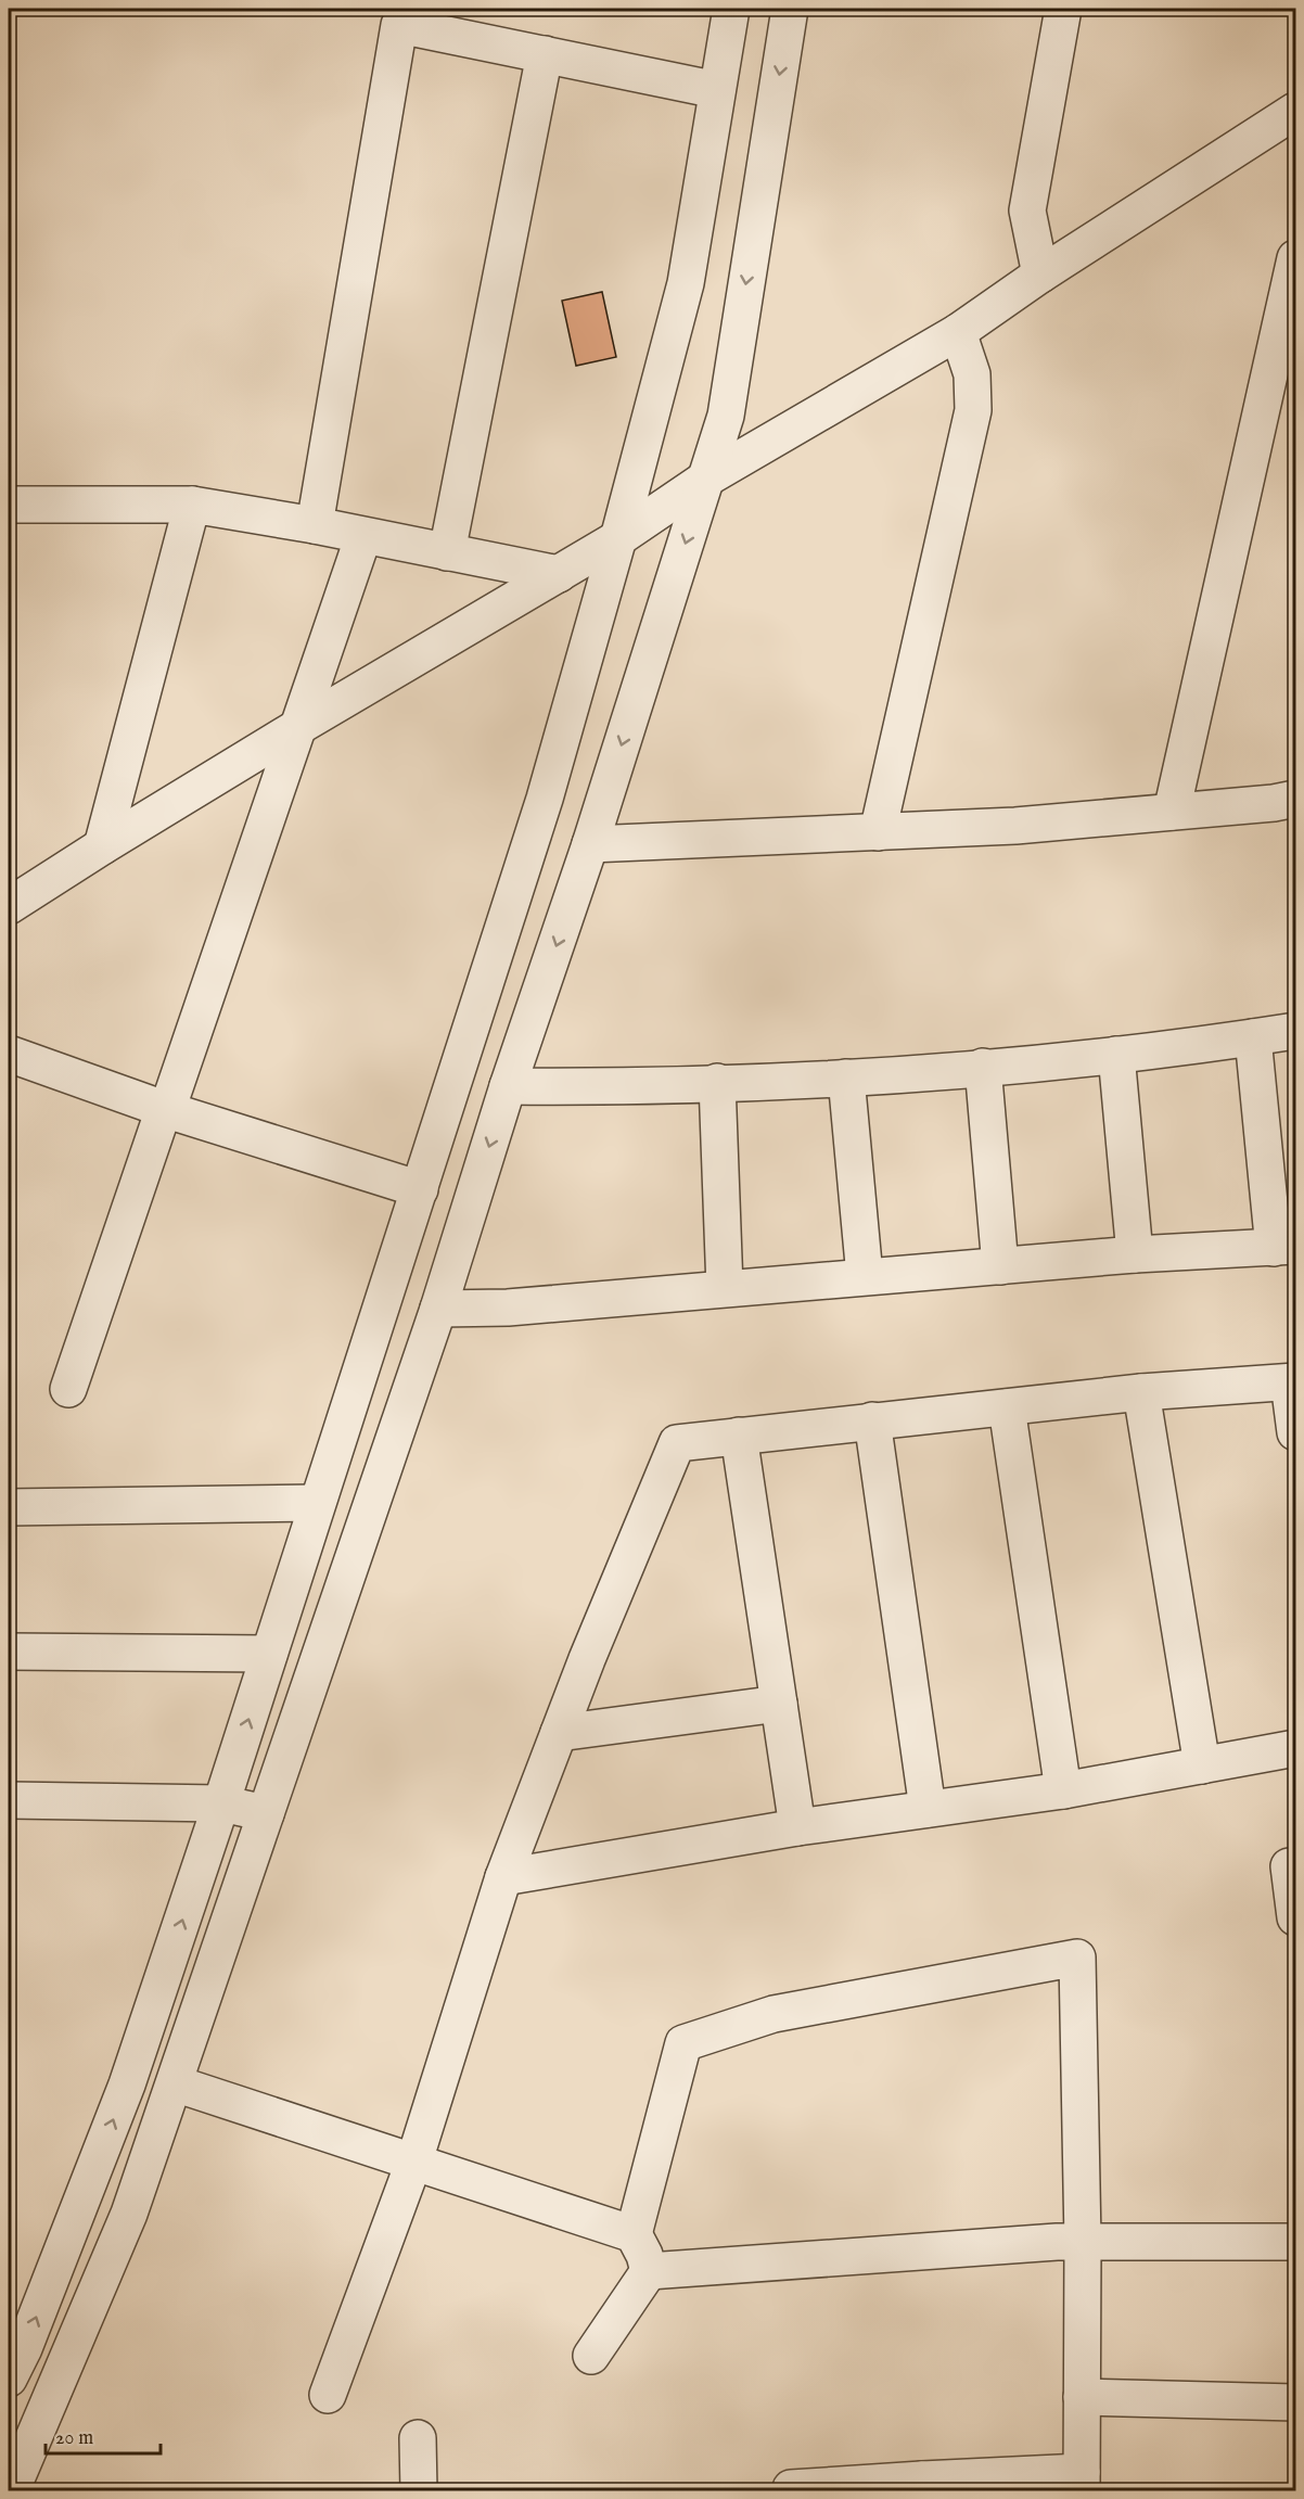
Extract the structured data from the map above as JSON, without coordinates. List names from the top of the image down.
{
  "scale_bar": "20 m"
}
